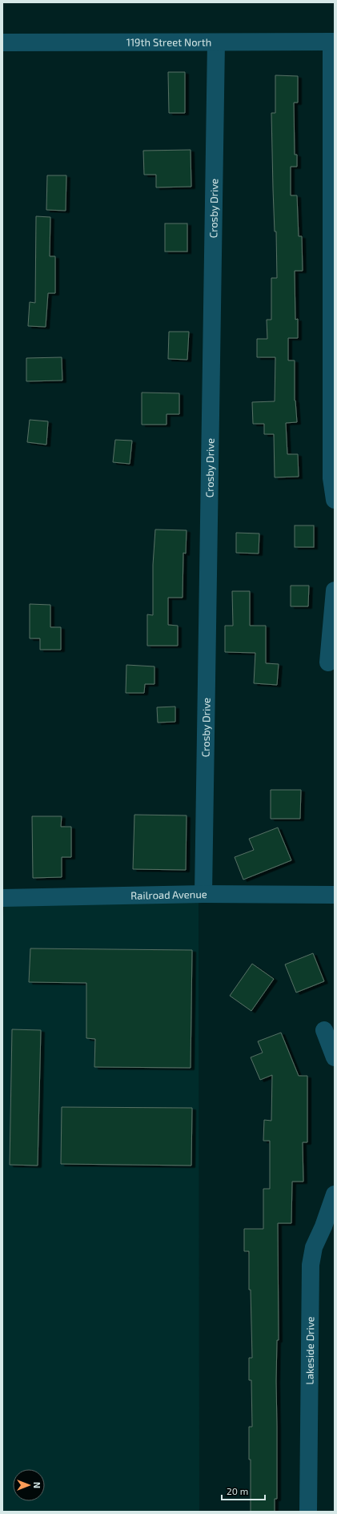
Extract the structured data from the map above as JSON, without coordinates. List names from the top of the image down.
{
  "streets": {
    "street": [
      "119th Street North",
      "Crosby Drive",
      "Railroad Avenue",
      "Lakeside Drive"
    ]
  },
  "crossings": [
    ["119th Street North", "Crosby Drive"],
    ["Crosby Drive", "Railroad Avenue"]
  ],
  "scale_bar": "20 m",
  "north": "right"
}
